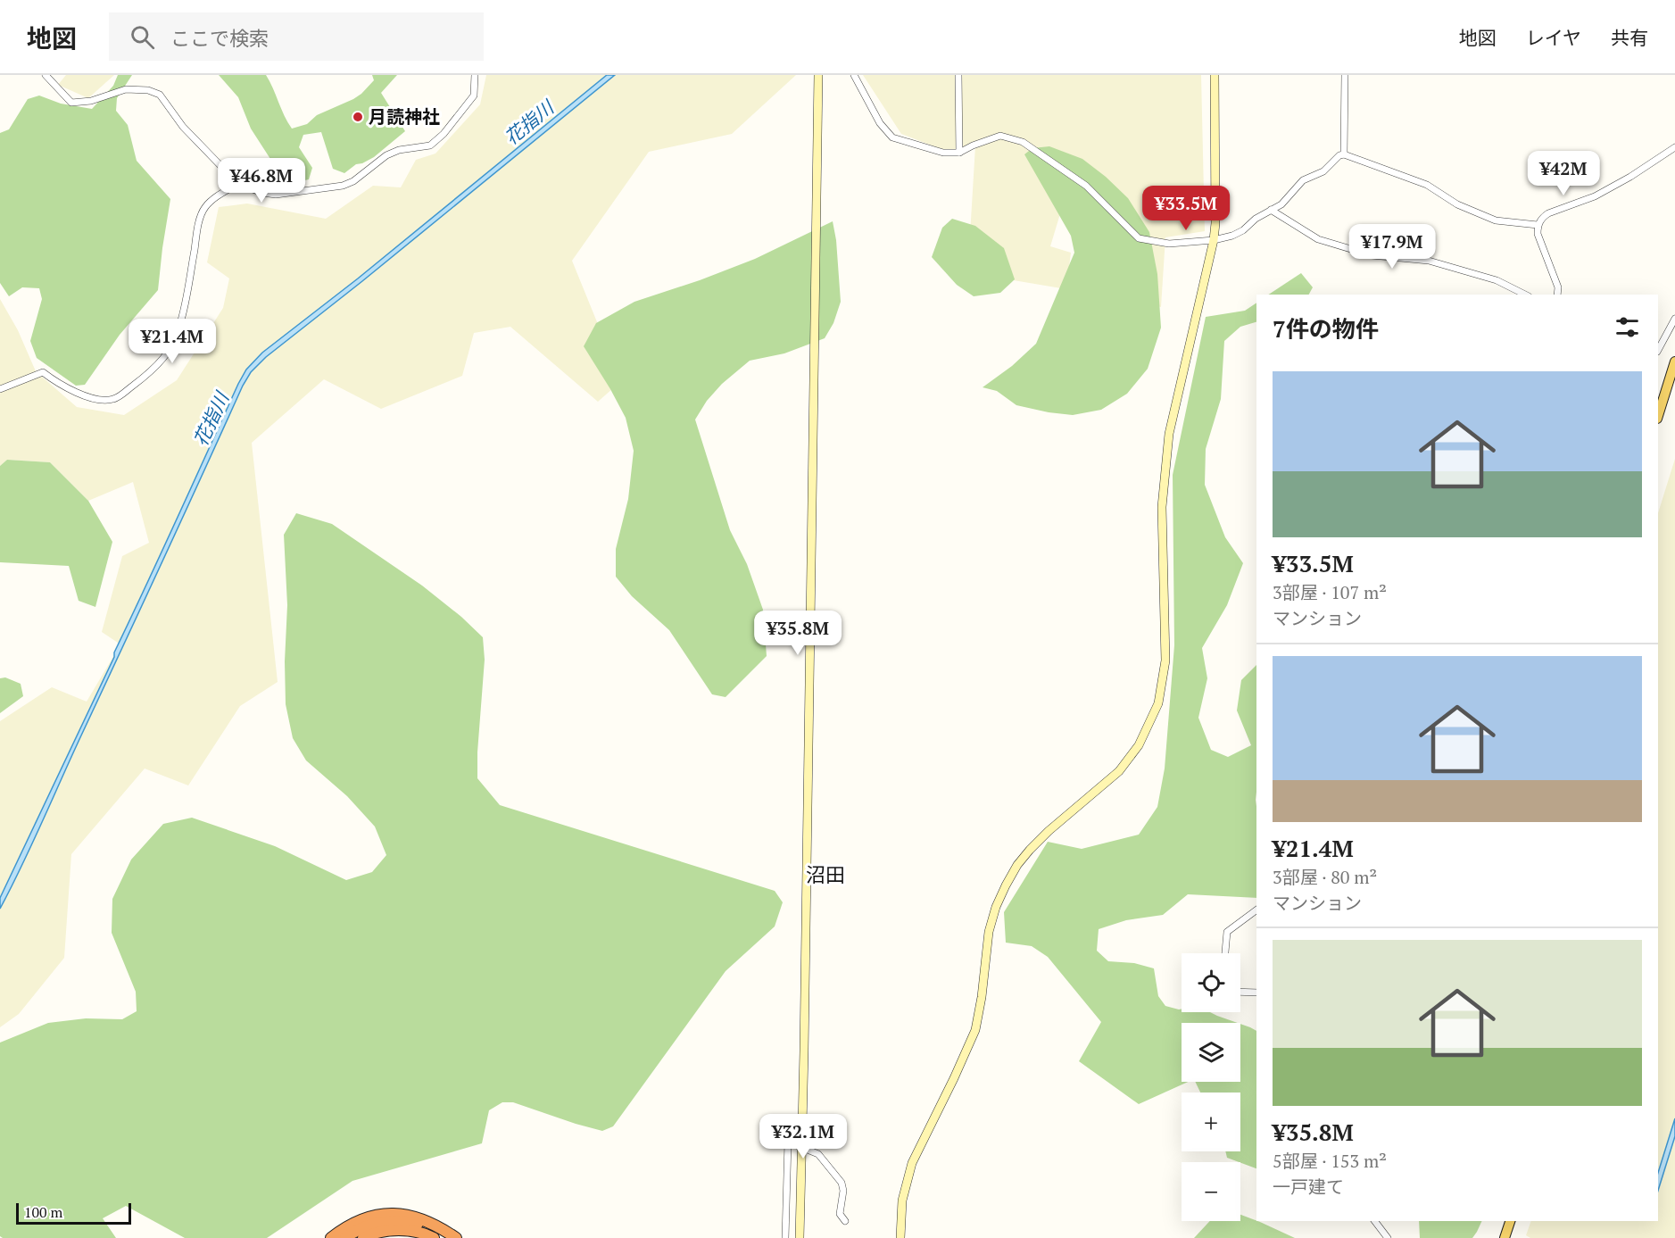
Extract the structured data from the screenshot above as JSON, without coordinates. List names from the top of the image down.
{
  "districts": ["沼田"],
  "water": ["花指川"],
  "places": ["月読神社"],
  "scale_bar": "100 m",
  "page": {
    "header": "地図",
    "search": "ここで検索",
    "nav": ["地図", "レイヤ", "共有"],
    "price": [
      "¥42M",
      "¥46.8M",
      "¥33.5M",
      "¥17.9M",
      "¥21.4M",
      "¥35.8M",
      "¥32.1M"
    ],
    "heading": "7件の物件",
    "list": [
      {
        "name": "¥33.5M",
        "note": "3部屋 · 107 m² · マンション"
      },
      {
        "name": "¥21.4M",
        "note": "3部屋 · 80 m² · マンション"
      },
      {
        "name": "¥35.8M",
        "note": "5部屋 · 153 m² · 一戸建て"
      }
    ],
    "map_buttons": ["+", "−"],
    "scale": "100 m"
  }
}
